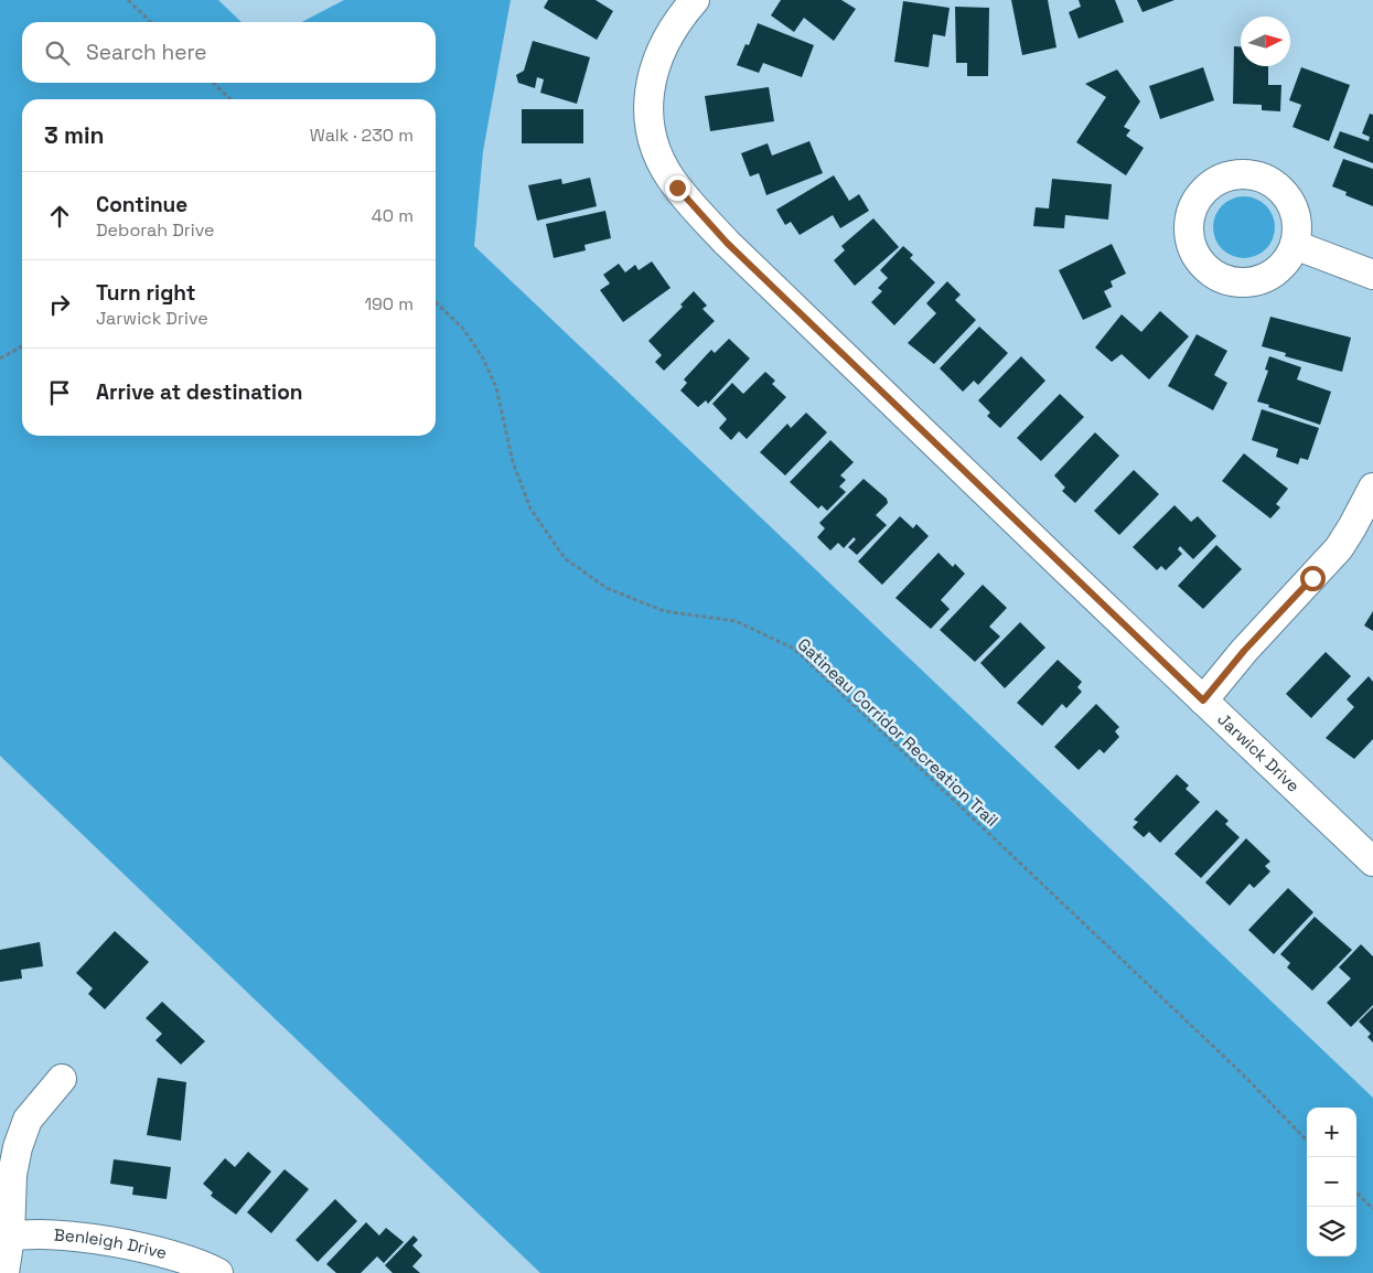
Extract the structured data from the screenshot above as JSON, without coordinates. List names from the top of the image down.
{
  "streets": {
    "street": ["Jarwick Drive", "Benleigh Drive"],
    "path": ["Gatineau Corridor Recreation Trail"]
  },
  "north": "right",
  "page": {
    "search": "Search here",
    "heading": ["3 min", "Walk · 230 m"],
    "list": [
      ["Continue", "Deborah Drive", "40 m"],
      ["Turn right", "Jarwick Drive", "190 m"],
      "Arrive at destination"
    ],
    "map_buttons": ["+", "−"]
  }
}
